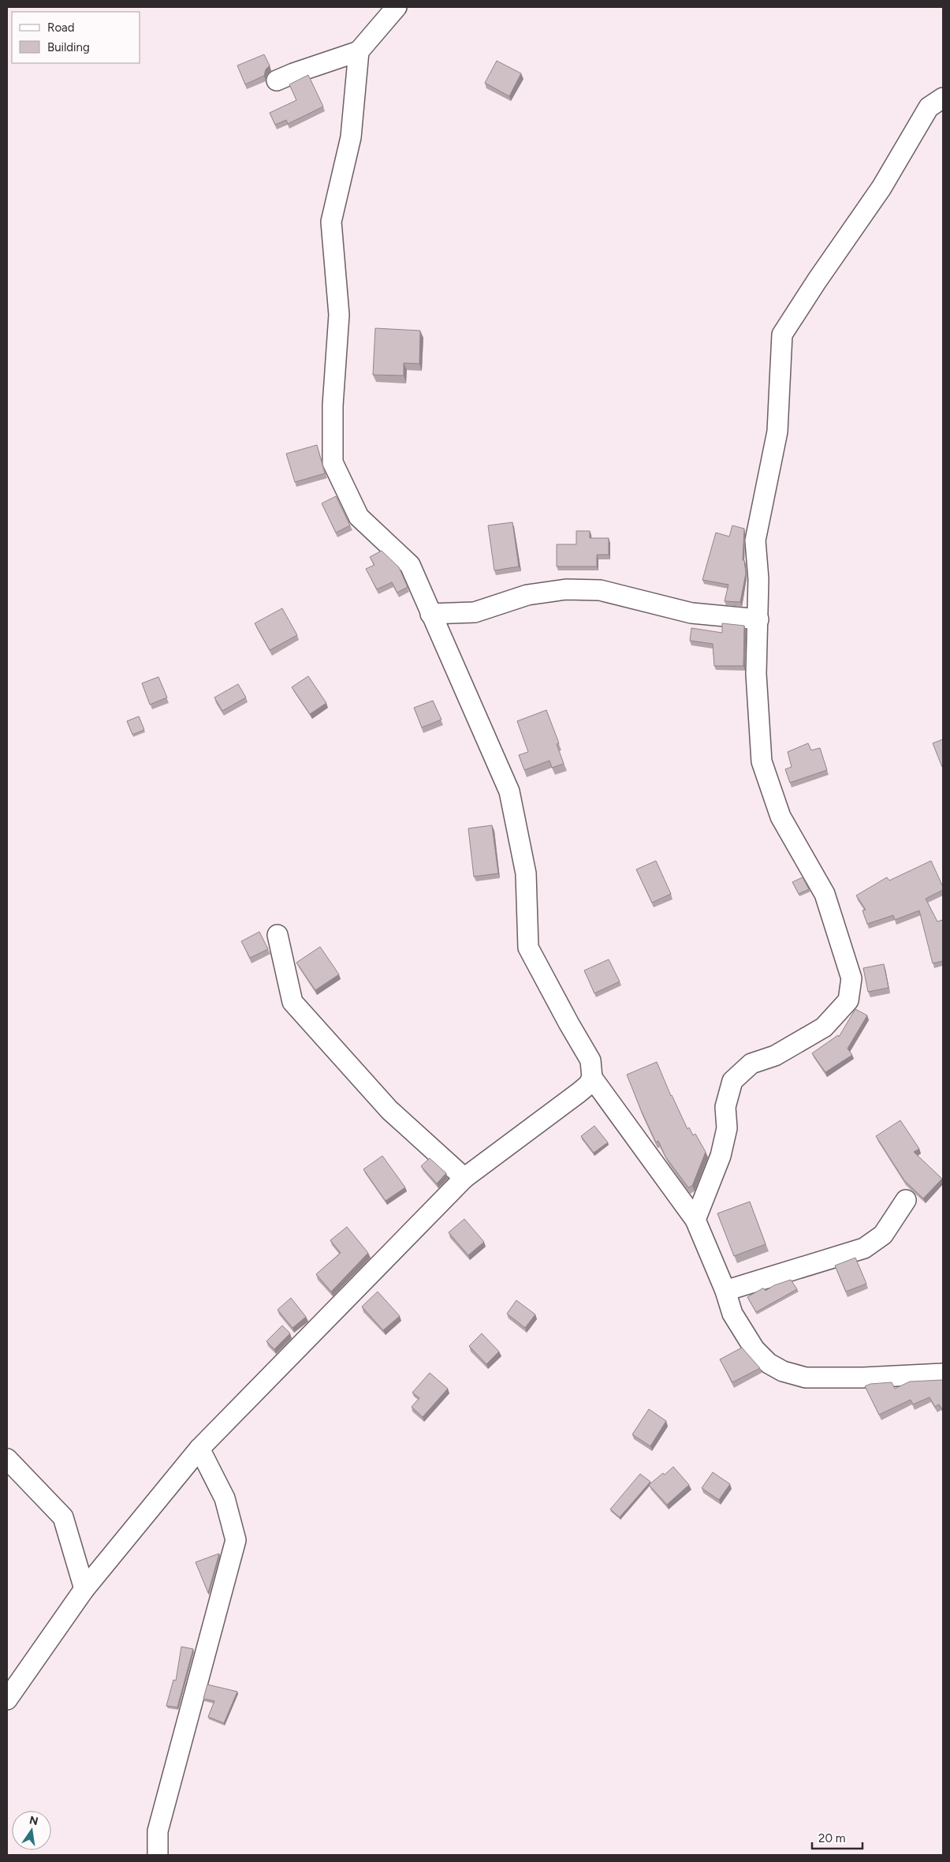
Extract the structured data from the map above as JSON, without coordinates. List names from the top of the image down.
{
  "legend": ["Road", "Building"],
  "scale_bar": "20 m",
  "north": "top"
}
